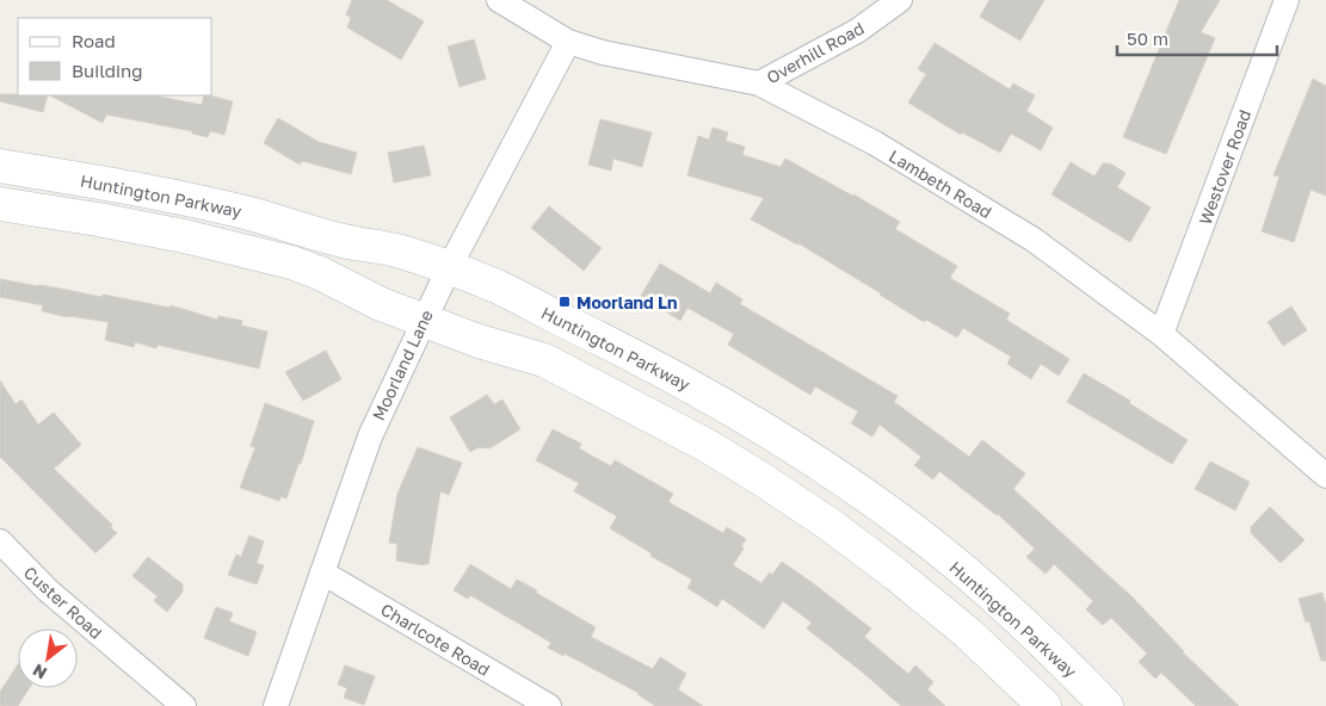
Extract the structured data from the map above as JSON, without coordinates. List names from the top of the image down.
{
  "streets": {
    "street": [
      "Overhill Road",
      "Westover Road",
      "Lambeth Road",
      "Huntington Parkway",
      "Moorland Lane",
      "Custer Road",
      "Charlcote Road"
    ]
  },
  "crossings": [
    ["Overhill Road", "Lambeth Road"],
    ["Westover Road", "Lambeth Road"],
    ["Lambeth Road", "Moorland Lane"],
    ["Huntington Parkway", "Moorland Lane"],
    ["Moorland Lane", "Charlcote Road"]
  ],
  "places": {
    "transit": ["Moorland Ln"]
  },
  "legend": ["Road", "Building"],
  "scale_bar": "50 m",
  "north": "bottom left"
}
